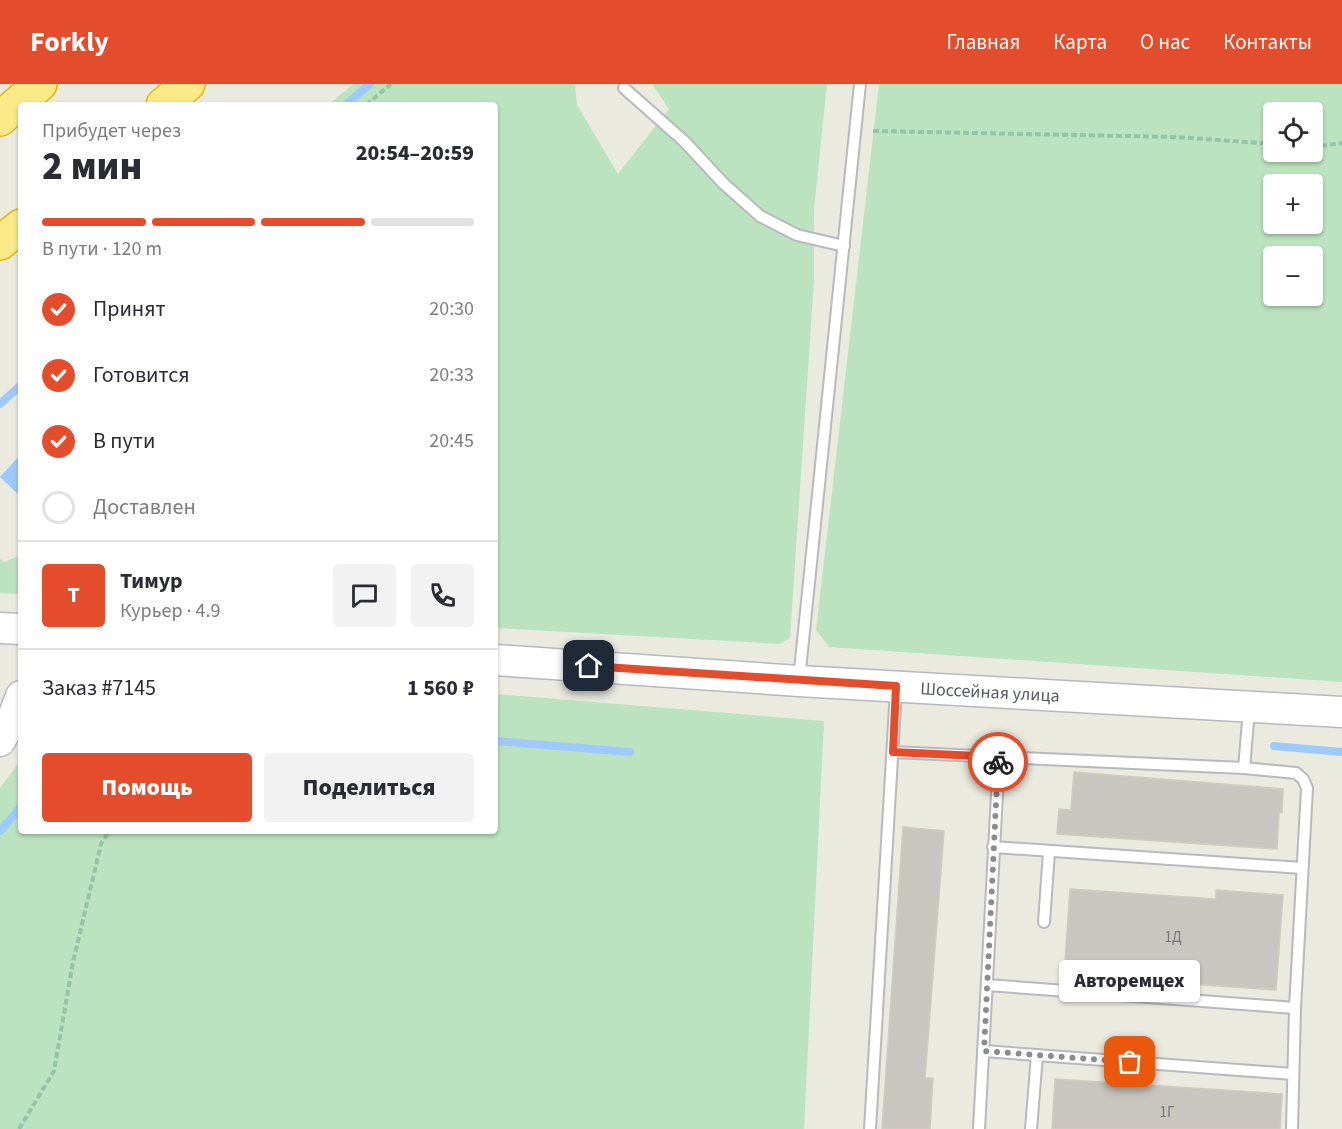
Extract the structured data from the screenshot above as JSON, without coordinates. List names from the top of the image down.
{
  "streets": {
    "main road": ["Шоссейная улица"]
  },
  "places": ["Авторемцех"],
  "house_numbers": ["1Д", "1Г"],
  "page": {
    "header": "Forkly",
    "nav": [
      "Главная",
      "Карта",
      "О нас",
      "Контакты"
    ],
    "map_buttons": ["+", "−"],
    "heading": ["2 мин", "Прибудет через", "20:54–20:59"],
    "panel": [
      "Тимур",
      "Курьер · 4.9",
      "Заказ #7145",
      "1 560 ₽"
    ],
    "bar": "В пути · 120 m",
    "list": [
      ["Принят", "20:30"],
      ["Готовится", "20:33"],
      ["В пути", "20:45"],
      "Доставлен"
    ],
    "round": "Т",
    "buttons": ["Помощь", "Поделиться"],
    "bubble": "Авторемцех"
  }
}
